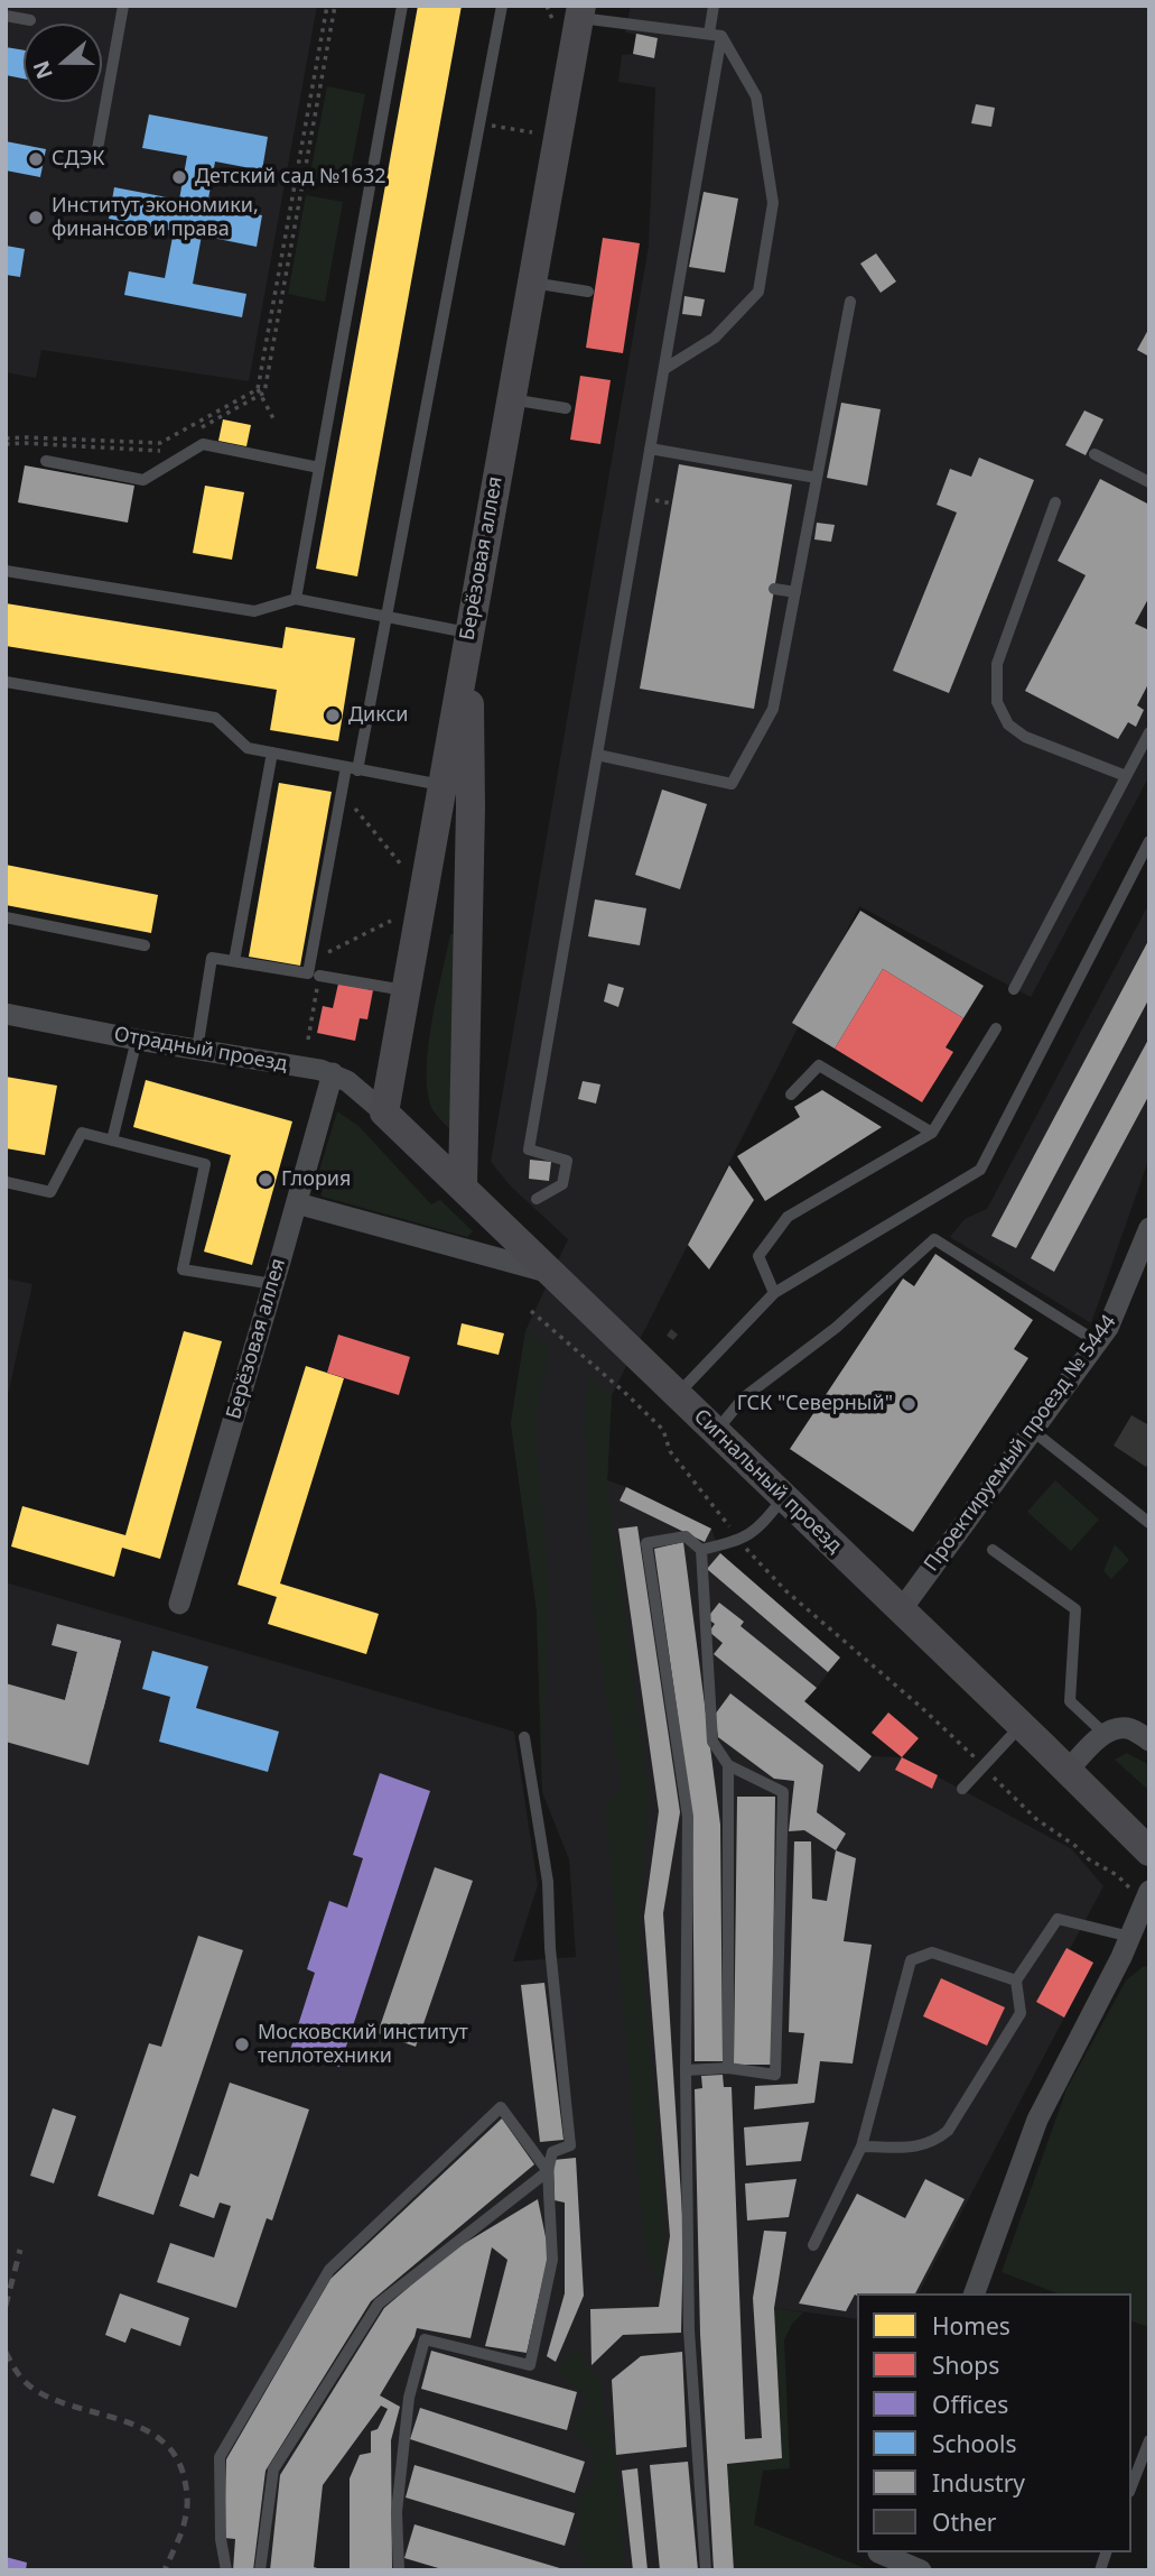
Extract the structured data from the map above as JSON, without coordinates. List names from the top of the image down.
{
  "streets": {
    "main road": ["Берёзовая аллея", "Сигнальный проезд"],
    "street": ["Отрадный проезд", "Проектируемый проезд № 5444"]
  },
  "crossings": [
    ["Берёзовая аллея", "Отрадный проезд"],
    ["Берёзовая аллея", "Сигнальный проезд"],
    ["Отрадный проезд", "Сигнальный проезд"],
    ["Проектируемый проезд № 5444", "Сигнальный проезд"]
  ],
  "places": [
    "СДЭК",
    "Детский сад №1632",
    "Институт экономики, финансов и права",
    "Дикси",
    "Глория",
    "ГСК \"Северный\"",
    "Московский институт теплотехники"
  ],
  "legend": [
    "Homes",
    "Shops",
    "Offices",
    "Schools",
    "Industry",
    "Other"
  ],
  "north": "left"
}
